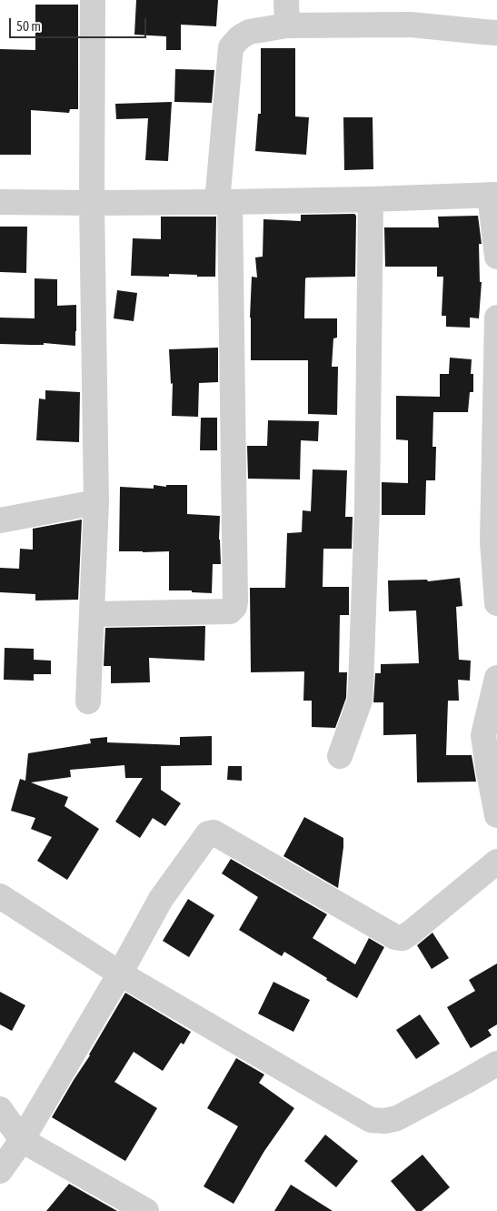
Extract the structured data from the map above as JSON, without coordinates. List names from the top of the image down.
{
  "scale_bar": "50 m"
}
